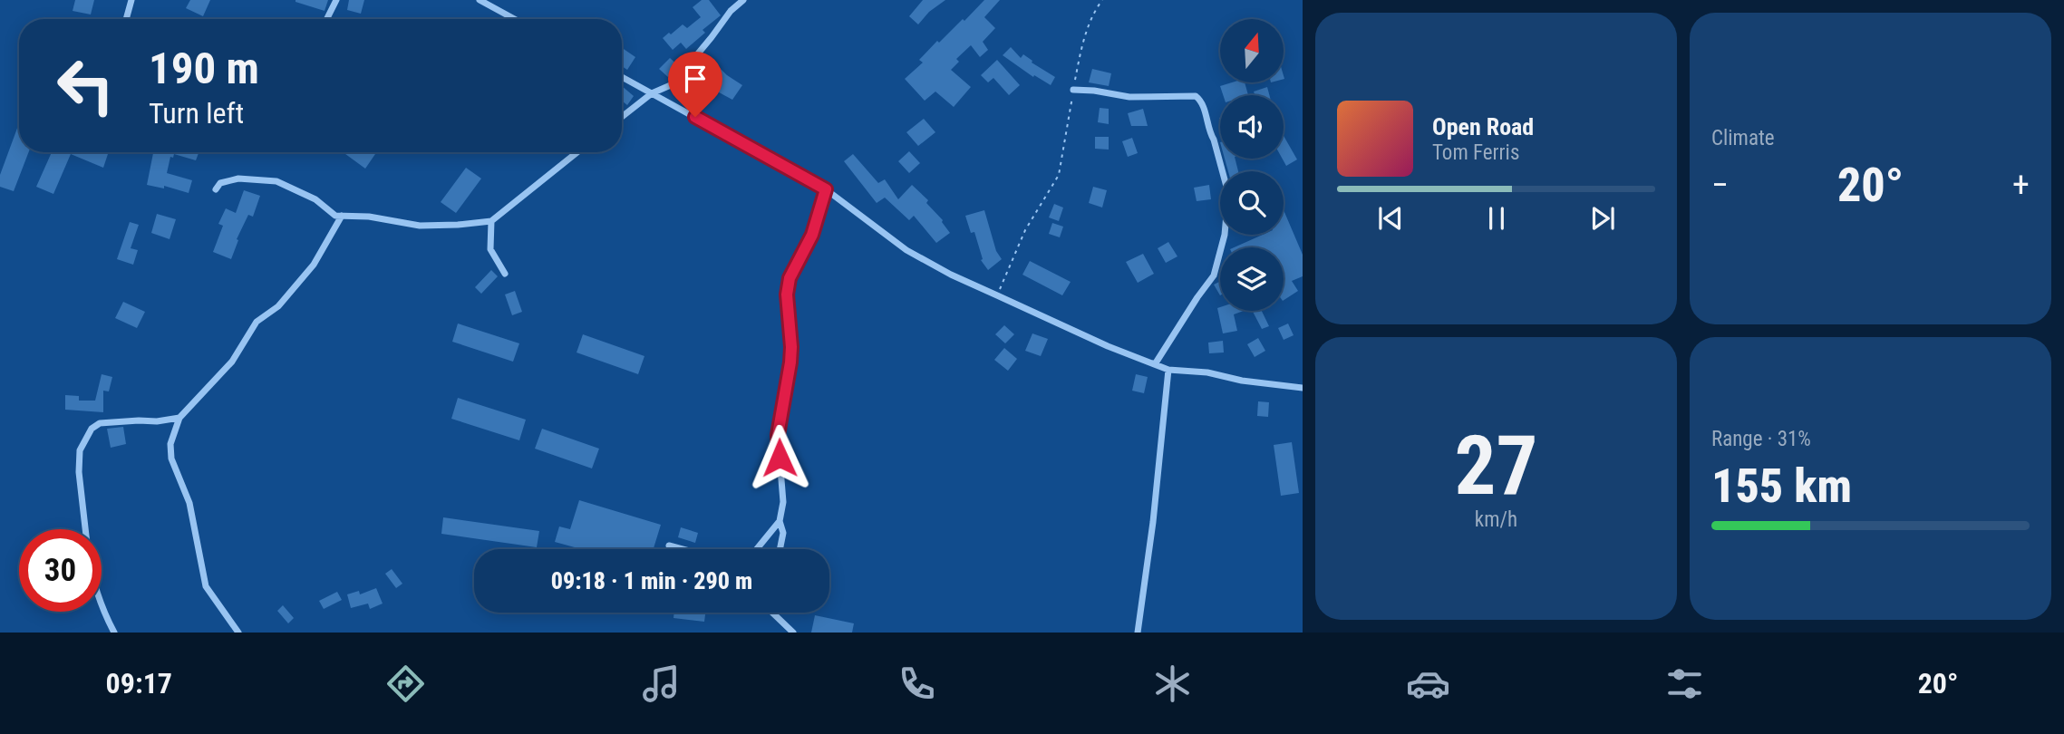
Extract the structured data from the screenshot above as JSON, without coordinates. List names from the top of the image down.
{
  "north": "top",
  "page": {
    "tile": [
      "Climate",
      ["27", "km/h"],
      ["Range · 31%", "155 km"]
    ],
    "turn": ["190 m", "Turn left"],
    "song": ["Open Road", "Tom Ferris"],
    "heat": ["−", "20°", "+"],
    "limit": "30",
    "trip": "09:18 · 1 min · 290 m",
    "tabs": ["09:17", "20°"]
  }
}
